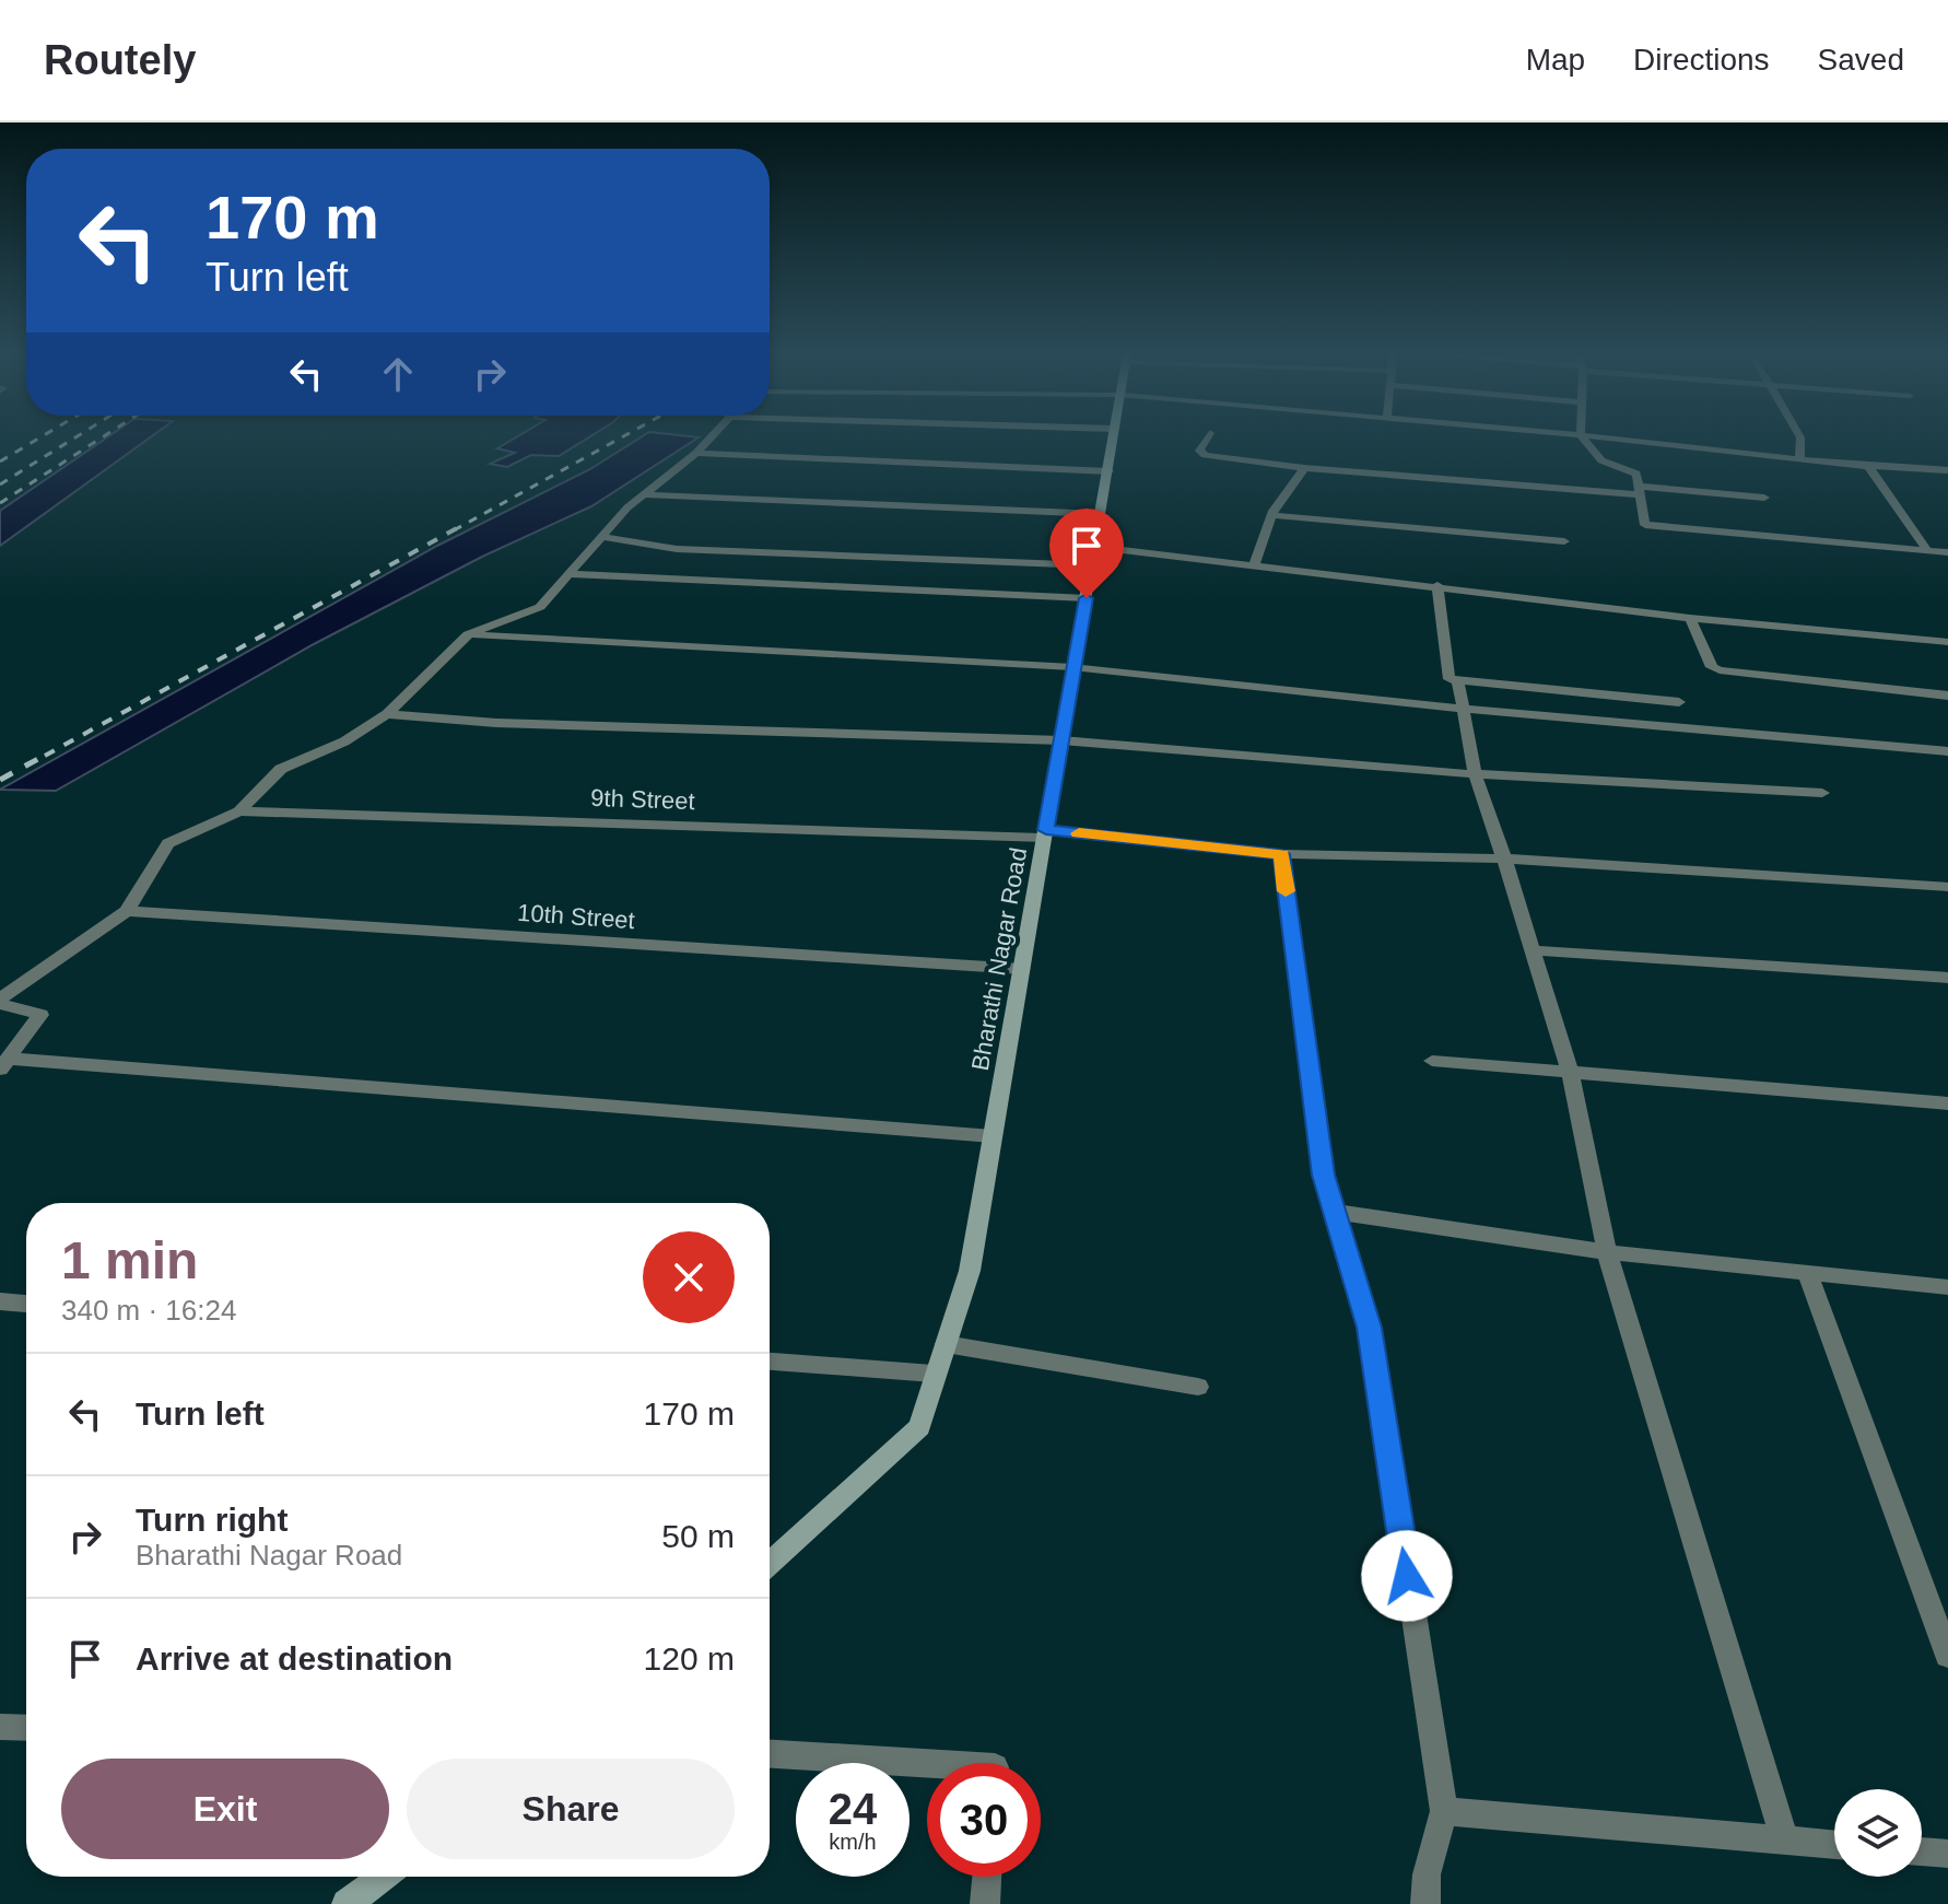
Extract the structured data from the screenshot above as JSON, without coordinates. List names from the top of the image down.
{
  "streets": {
    "main road": ["Bharathi Nagar Road"],
    "street": ["9th Street", "10th Street"]
  },
  "crossings": [
    ["9th Street", "Bharathi Nagar Road"],
    ["10th Street", "Bharathi Nagar Road"]
  ],
  "page": {
    "header": "Routely",
    "nav": ["Map", "Directions", "Saved"],
    "turn": ["170 m", "Turn left"],
    "heading": ["1 min", "340 m · 16:24"],
    "list": [
      {
        "name": "Turn left",
        "value": "170 m"
      },
      {
        "name": "Turn right",
        "note": "Bharathi Nagar Road",
        "value": "50 m"
      },
      {
        "name": "Arrive at destination",
        "value": "120 m"
      }
    ],
    "buttons": ["Exit", "Share"],
    "speed": "24 km/h",
    "limit": "30"
  }
}
